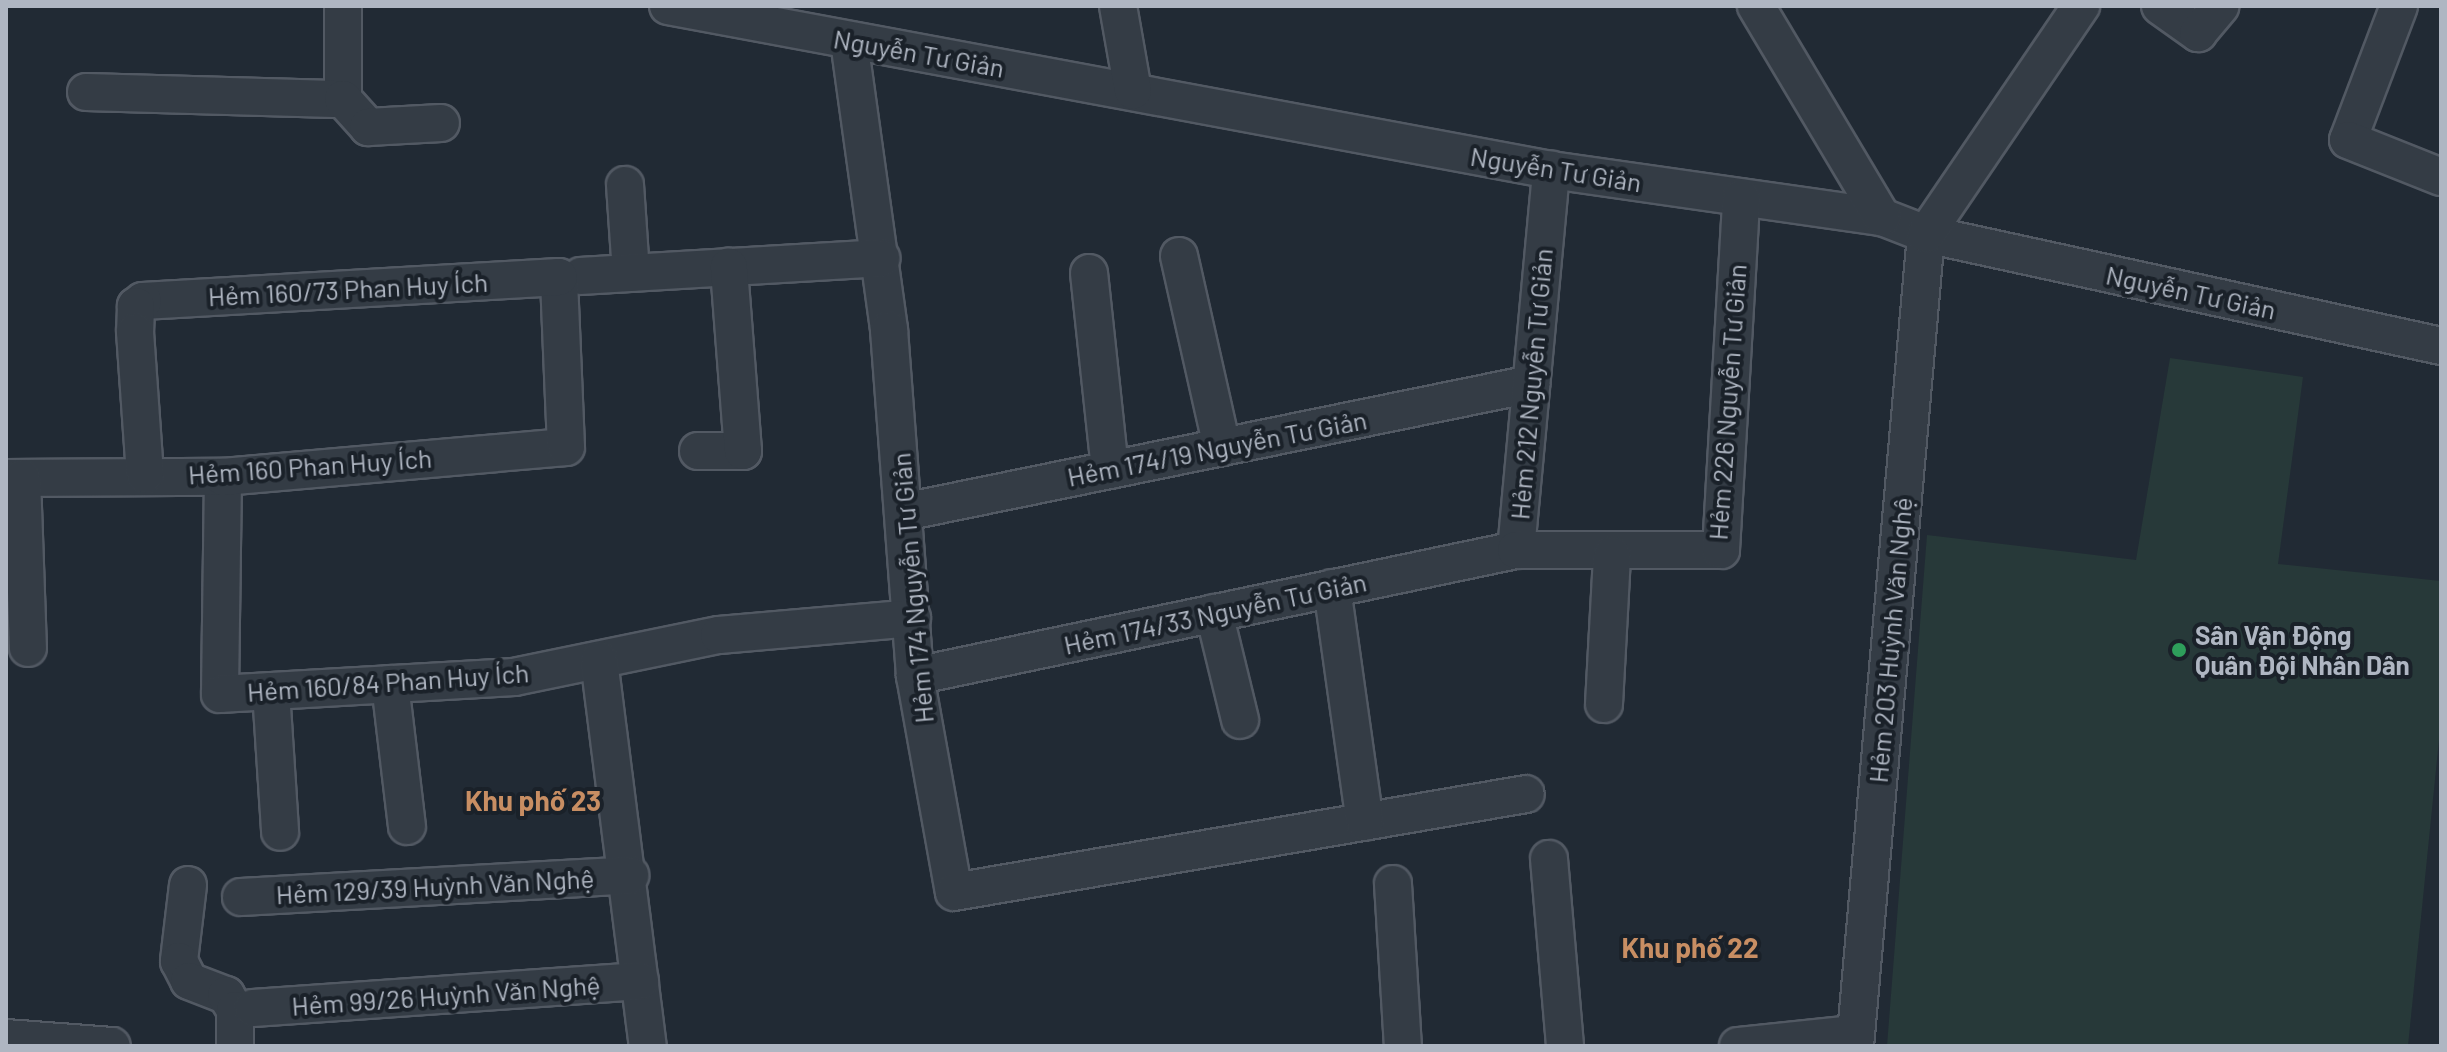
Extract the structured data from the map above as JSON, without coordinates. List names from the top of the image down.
{
  "streets": {
    "street": [
      "Nguyễn Tư Giản",
      "Hẻm 160/73 Phan Huy Ích",
      "Hẻm 212 Nguyễn Tư Giản",
      "Hẻm 226 Nguyễn Tư Giản",
      "Hẻm 174/19 Nguyễn Tư Giản",
      "Hẻm 160 Phan Huy Ích",
      "Hẻm 174 Nguyễn Tư Giản",
      "Hẻm 174/33 Nguyễn Tư Giản",
      "Hẻm 203 Huỳnh Văn Nghệ",
      "Hẻm 160/84 Phan Huy Ích",
      "Hẻm 129/39 Huỳnh Văn Nghệ",
      "Hẻm 99/26 Huỳnh Văn Nghệ"
    ]
  },
  "crossings": [
    ["Nguyễn Tư Giản", "Hẻm 212 Nguyễn Tư Giản"],
    ["Nguyễn Tư Giản", "Hẻm 226 Nguyễn Tư Giản"],
    ["Nguyễn Tư Giản", "Hẻm 174 Nguyễn Tư Giản"],
    ["Nguyễn Tư Giản", "Hẻm 203 Huỳnh Văn Nghệ"],
    ["Hẻm 160/73 Phan Huy Ích", "Hẻm 160 Phan Huy Ích"],
    ["Hẻm 212 Nguyễn Tư Giản", "Hẻm 226 Nguyễn Tư Giản"],
    ["Hẻm 212 Nguyễn Tư Giản", "Hẻm 174/19 Nguyễn Tư Giản"],
    ["Hẻm 212 Nguyễn Tư Giản", "Hẻm 174/33 Nguyễn Tư Giản"],
    ["Hẻm 174/19 Nguyễn Tư Giản", "Hẻm 174 Nguyễn Tư Giản"],
    ["Hẻm 160 Phan Huy Ích", "Hẻm 160/84 Phan Huy Ích"],
    ["Hẻm 174 Nguyễn Tư Giản", "Hẻm 174/33 Nguyễn Tư Giản"],
    ["Hẻm 174 Nguyễn Tư Giản", "Hẻm 160/84 Phan Huy Ích"]
  ],
  "districts": ["Khu phố 23", "Khu phố 22"],
  "places": ["Sân Vận Động Quân Đội Nhân Dân"]
}
